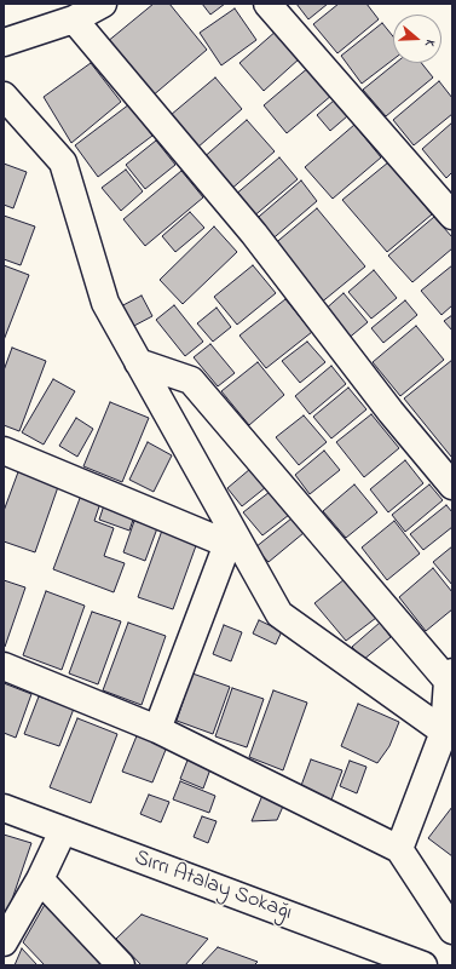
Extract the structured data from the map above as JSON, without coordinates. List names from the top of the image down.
{
  "streets": {
    "street": ["Sırrı Atalay Sokağı"]
  },
  "north": "right"
}
